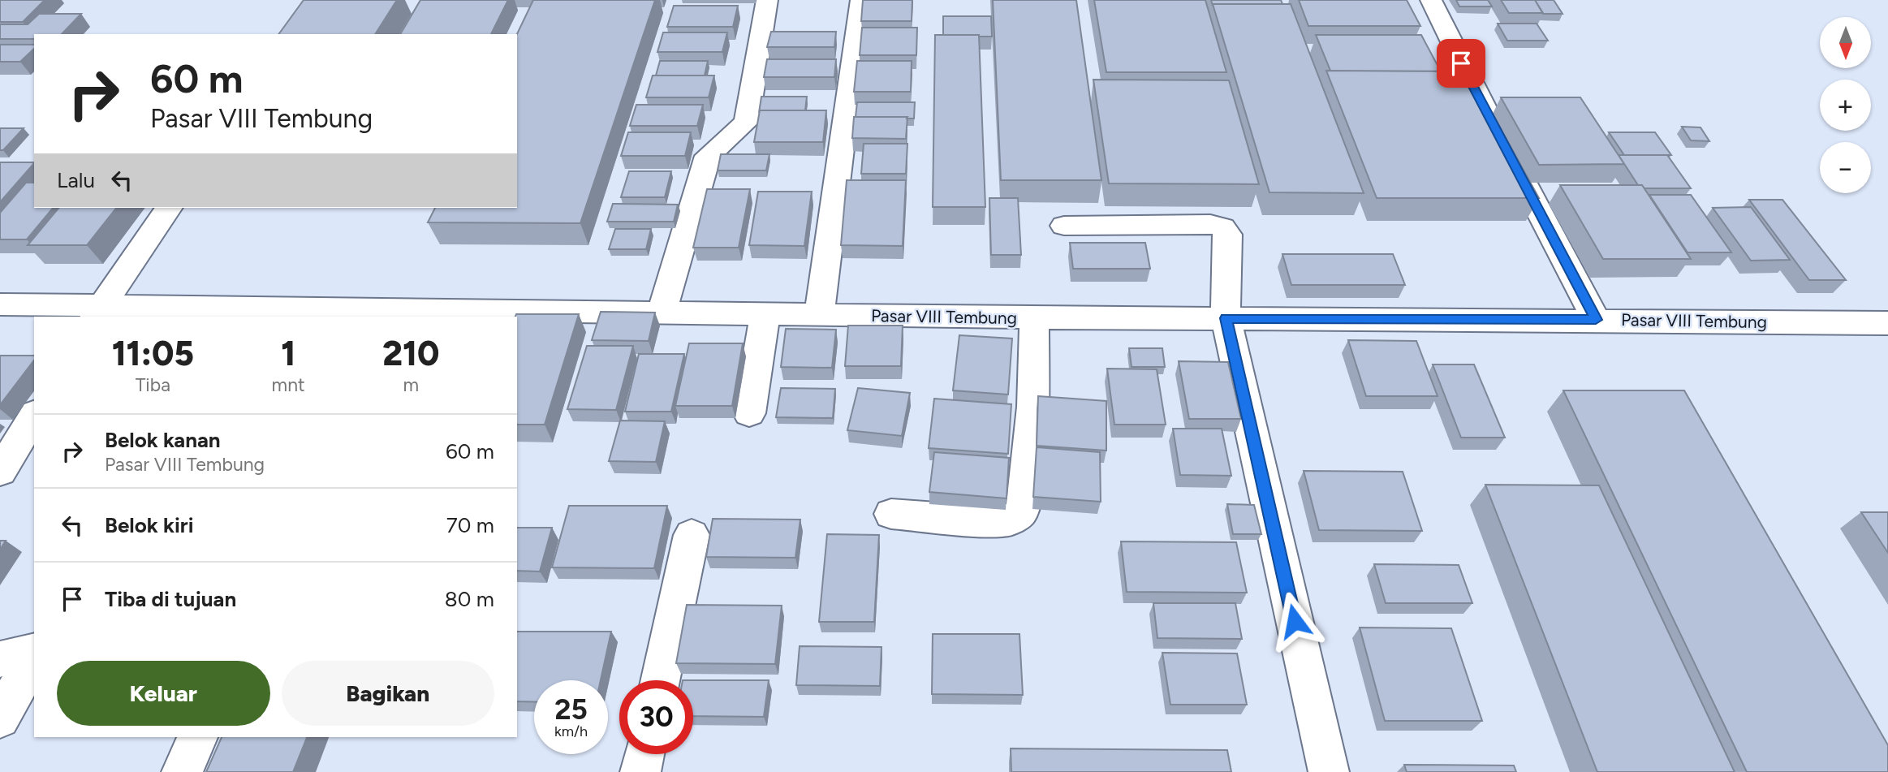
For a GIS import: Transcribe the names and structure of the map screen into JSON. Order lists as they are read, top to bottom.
{
  "streets": {
    "street": ["Pasar VIII Tembung"]
  },
  "north": "bottom",
  "page": {
    "map_buttons": ["+", "−"],
    "turn": ["60 m", "Pasar VIII Tembung"],
    "then": "Lalu",
    "eta": [
      "11:05",
      "Tiba",
      "1",
      "mnt",
      "210",
      "m"
    ],
    "list": [
      {
        "name": "Belok kanan",
        "note": "Pasar VIII Tembung",
        "value": "60 m"
      },
      {
        "name": "Belok kiri",
        "value": "70 m"
      },
      {
        "name": "Tiba di tujuan",
        "value": "80 m"
      }
    ],
    "buttons": ["Keluar", "Bagikan"],
    "speed": "25 km/h",
    "limit": "30"
  }
}
